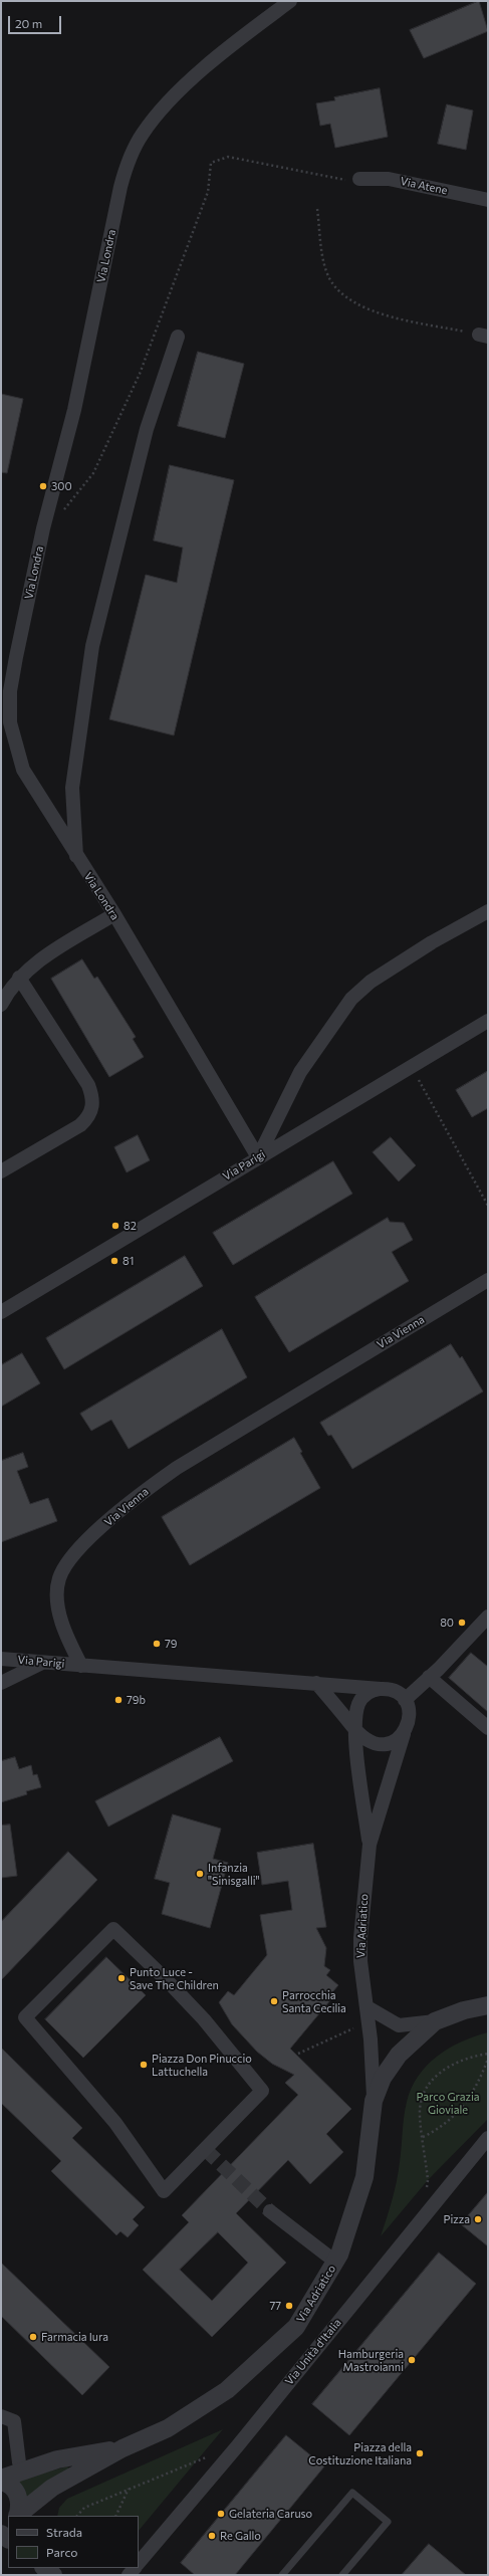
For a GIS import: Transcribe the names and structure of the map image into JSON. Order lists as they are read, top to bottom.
{
  "streets": {
    "street": [
      "Via Atene",
      "Via Londra",
      "Via Parigi",
      "Via Vienna",
      "Via Adriatico",
      "Via Unità d'Italia"
    ]
  },
  "crossings": [
    ["Via Londra", "Via Parigi"],
    ["Via Parigi", "Via Vienna"]
  ],
  "parks": ["Parco Grazia Gioviale"],
  "places": [
    "300",
    "82",
    "81",
    "80",
    "79",
    "79b",
    "Infanzia \"Sinisgalli\"",
    "Punto Luce - Save The Children",
    "Parrocchia Santa Cecilia",
    "Piazza Don Pinuccio Lattuchella",
    "Pizza",
    "77",
    "Farmacia Iura",
    "Hamburgeria Mastroianni",
    "Piazza della Costituzione Italiana",
    "Gelateria Caruso",
    "Re Gallo"
  ],
  "legend": ["Strada", "Parco"],
  "scale_bar": "20 m"
}
